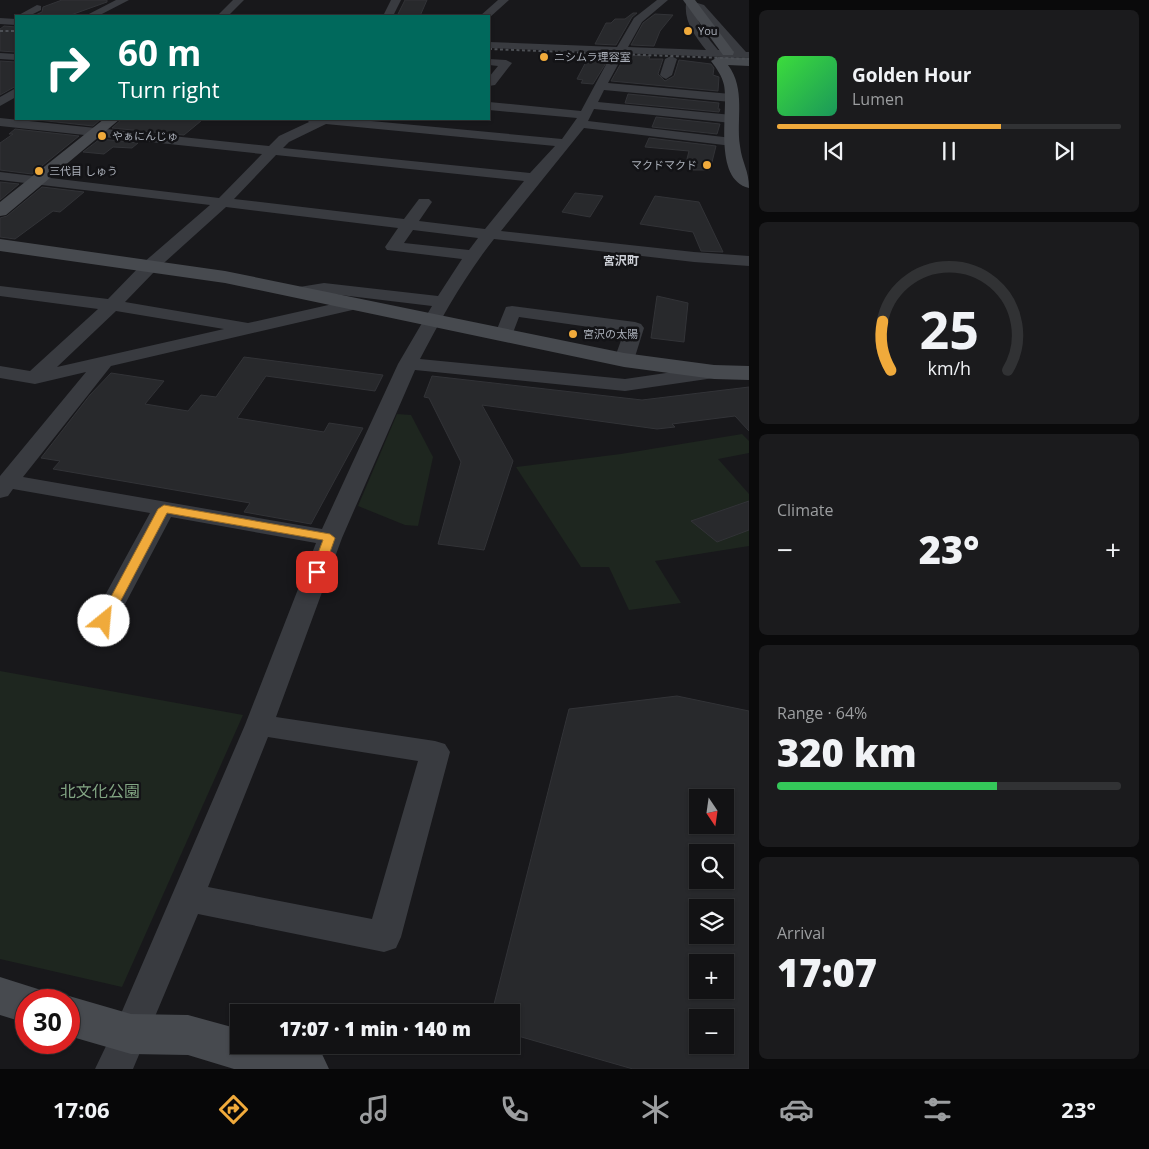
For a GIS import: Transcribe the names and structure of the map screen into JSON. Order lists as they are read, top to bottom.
{
  "districts": ["宮沢町"],
  "parks": ["北文化公園"],
  "places": [
    "You",
    "ニシムラ理容室",
    "やぁにんじゅ",
    "マクドマクド",
    "三代目 しゅう",
    "宮沢の太陽"
  ],
  "north": "bottom",
  "page": {
    "turn": ["60 m", "Turn right"],
    "song": ["Golden Hour", "Lumen"],
    "tile": [
      "Climate",
      ["Range · 64%", "320 km"],
      ["Arrival", "17:07"]
    ],
    "heat": ["−", "23°", "+"],
    "map_buttons": ["+", "−"],
    "limit": "30",
    "trip": "17:07 · 1 min · 140 m",
    "tabs": ["17:06", "23°"],
    "gauge": ["25", "km/h"]
  }
}
